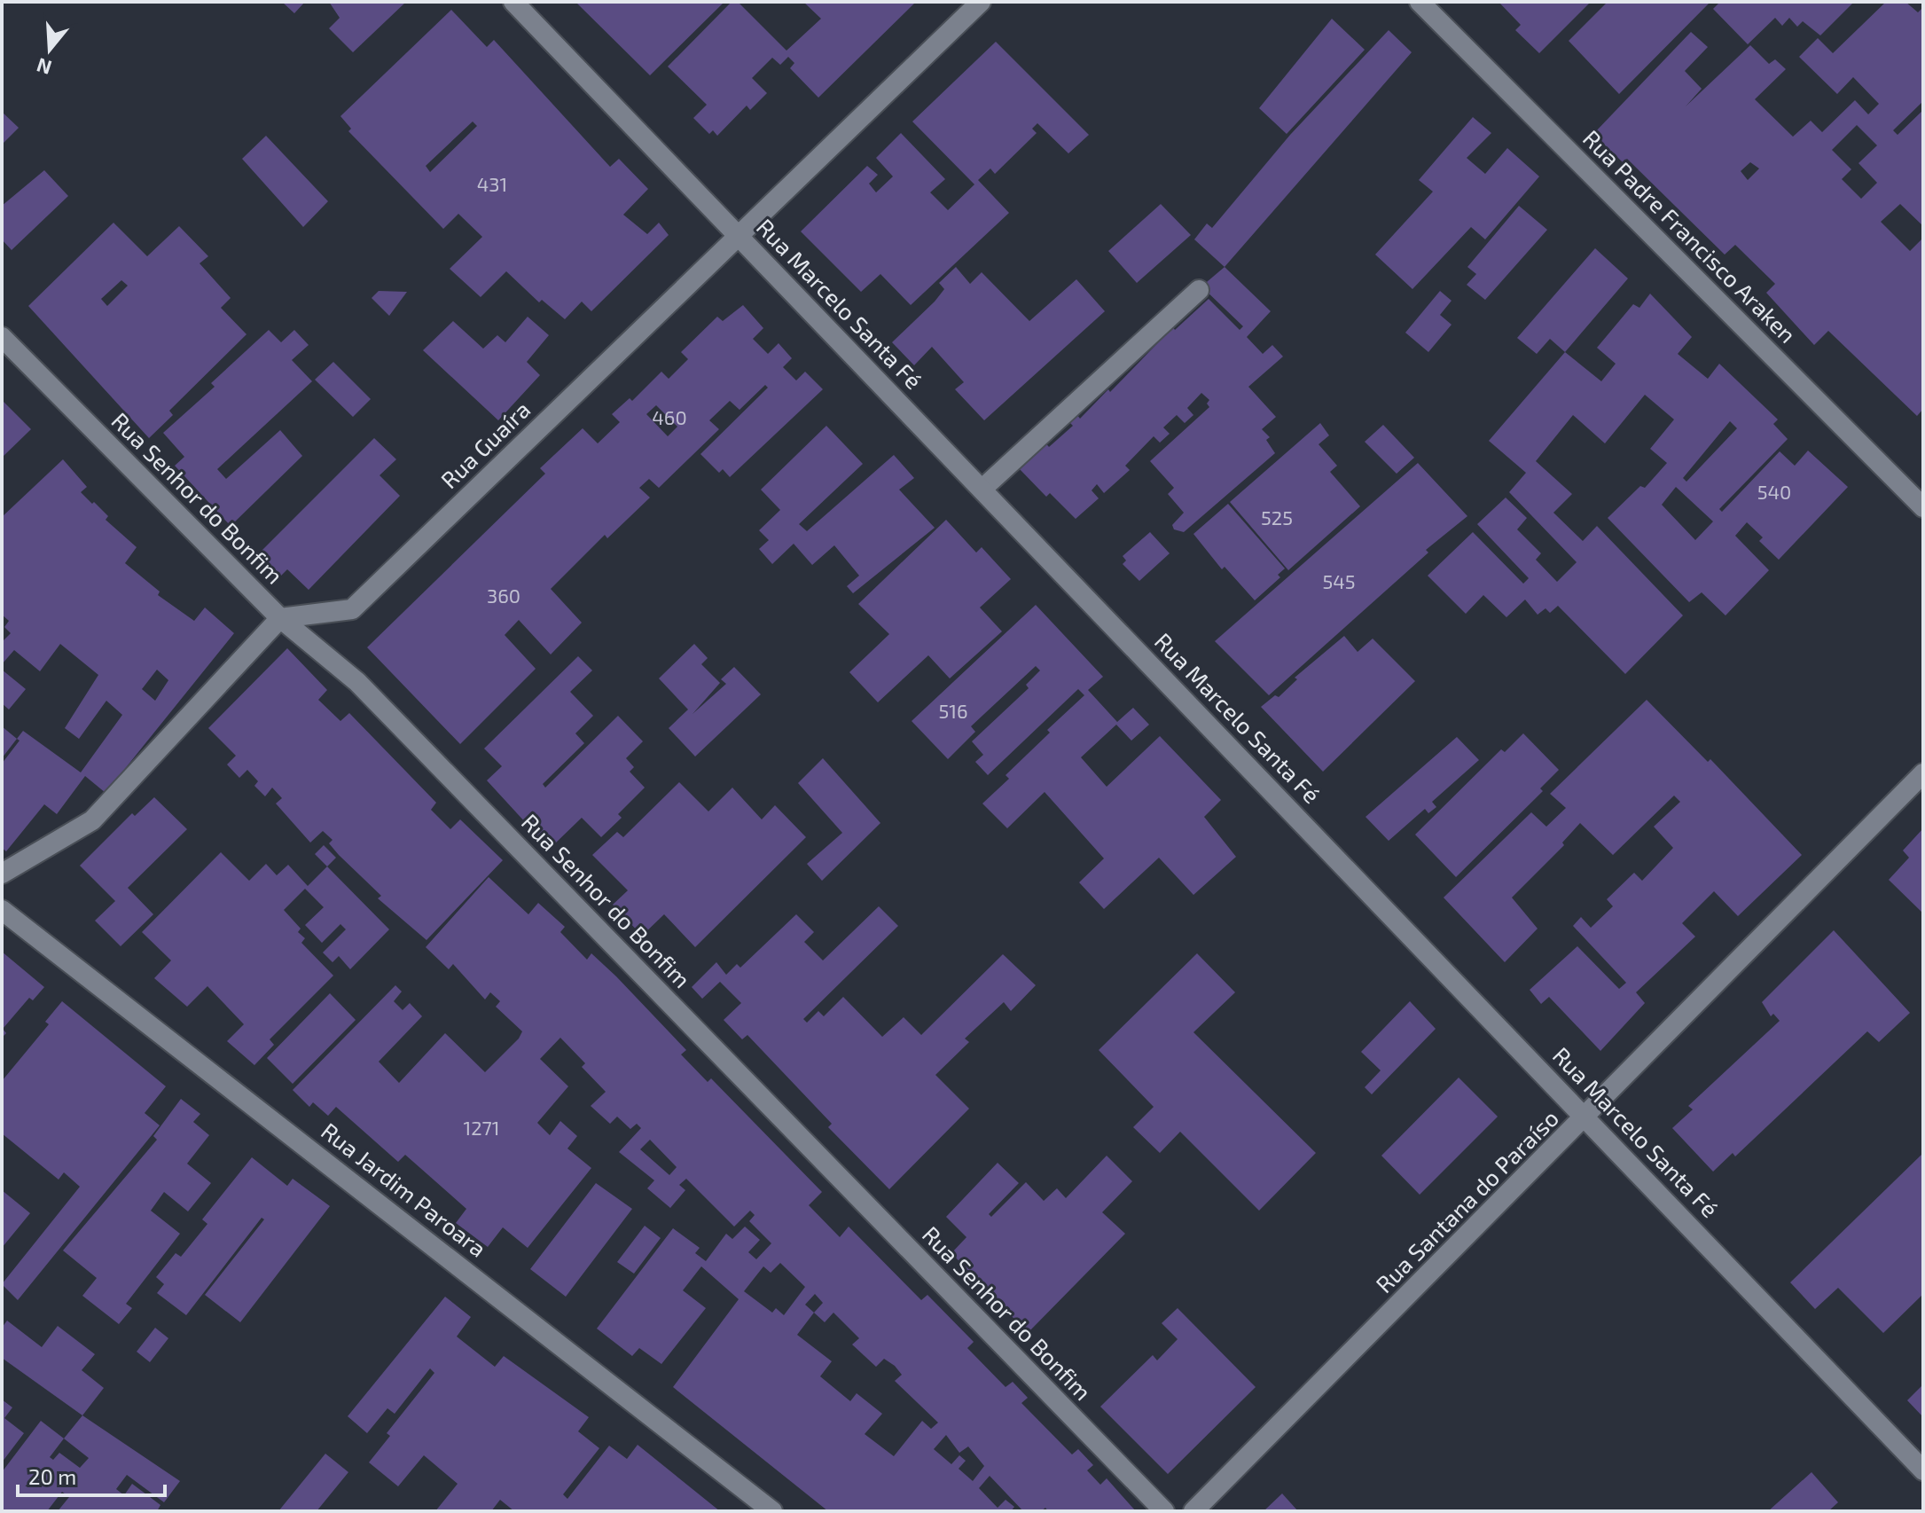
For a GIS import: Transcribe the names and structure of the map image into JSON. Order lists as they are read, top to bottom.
{
  "streets": {
    "street": [
      "Rua Padre Francisco Araken",
      "Rua Marcelo Santa Fé",
      "Rua Guaíra",
      "Rua Senhor do Bonfim",
      "Rua Jardim Paroara",
      "Rua Santana do Paraíso"
    ]
  },
  "crossings": [
    ["Rua Marcelo Santa Fé", "Rua Guaíra"],
    ["Rua Marcelo Santa Fé", "Rua Santana do Paraíso"],
    ["Rua Guaíra", "Rua Senhor do Bonfim"]
  ],
  "house_numbers": [
    "431",
    "460",
    "540",
    "525",
    "545",
    "360",
    "516",
    "1271"
  ],
  "scale_bar": "20 m",
  "north": "bottom"
}
